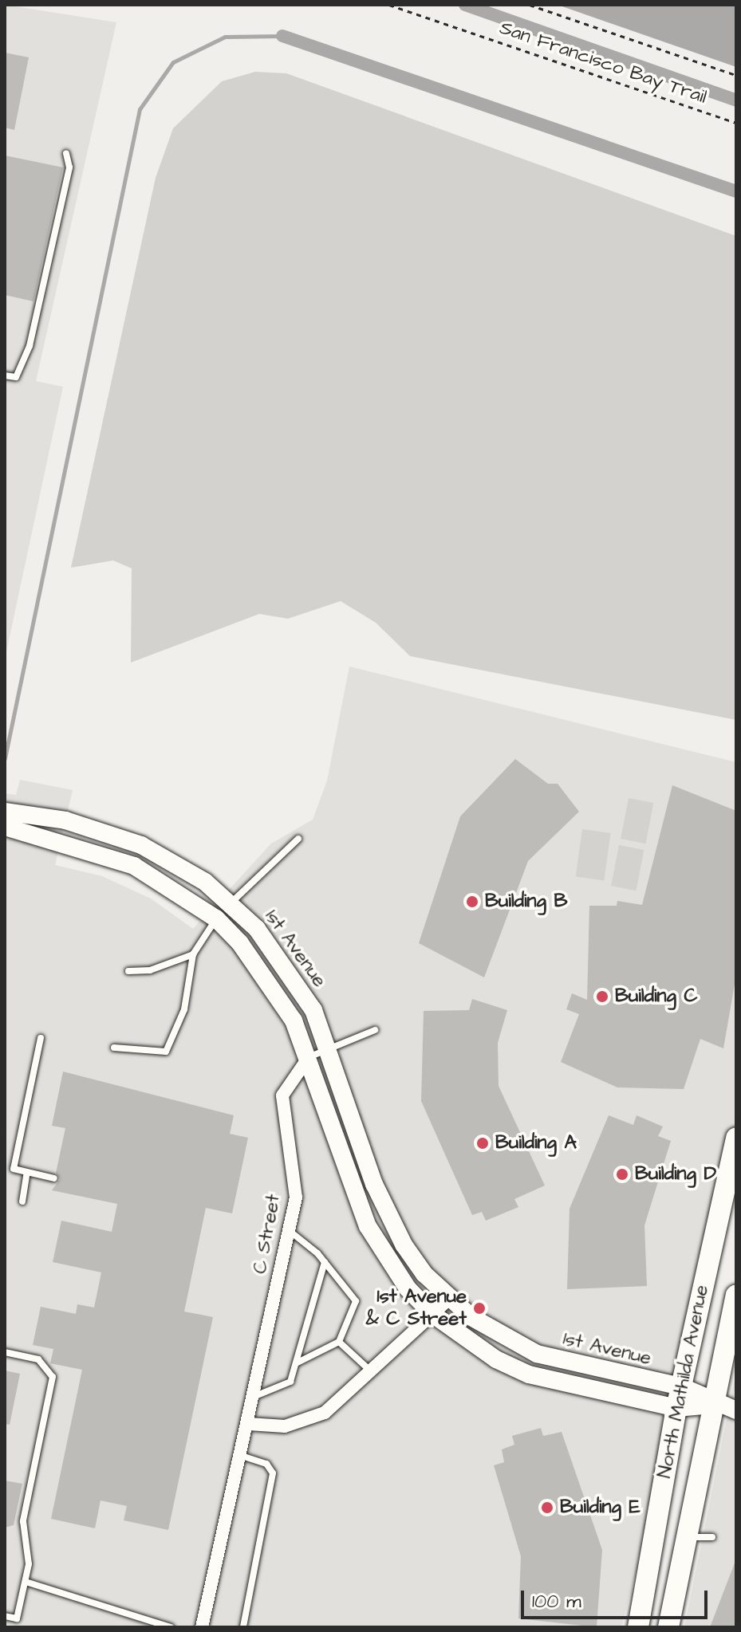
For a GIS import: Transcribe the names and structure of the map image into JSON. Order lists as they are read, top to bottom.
{
  "streets": {
    "main road": ["North Mathilda Avenue"],
    "street": ["1st Avenue", "C Street"],
    "path": ["San Francisco Bay Trail"]
  },
  "crossings": [
    ["1st Avenue", "C Street"],
    ["1st Avenue", "North Mathilda Avenue"]
  ],
  "places": [
    "Building B",
    "Building C",
    "Building A",
    "Building D",
    "1st Avenue & C Street",
    "Building E"
  ],
  "scale_bar": "100 m"
}
